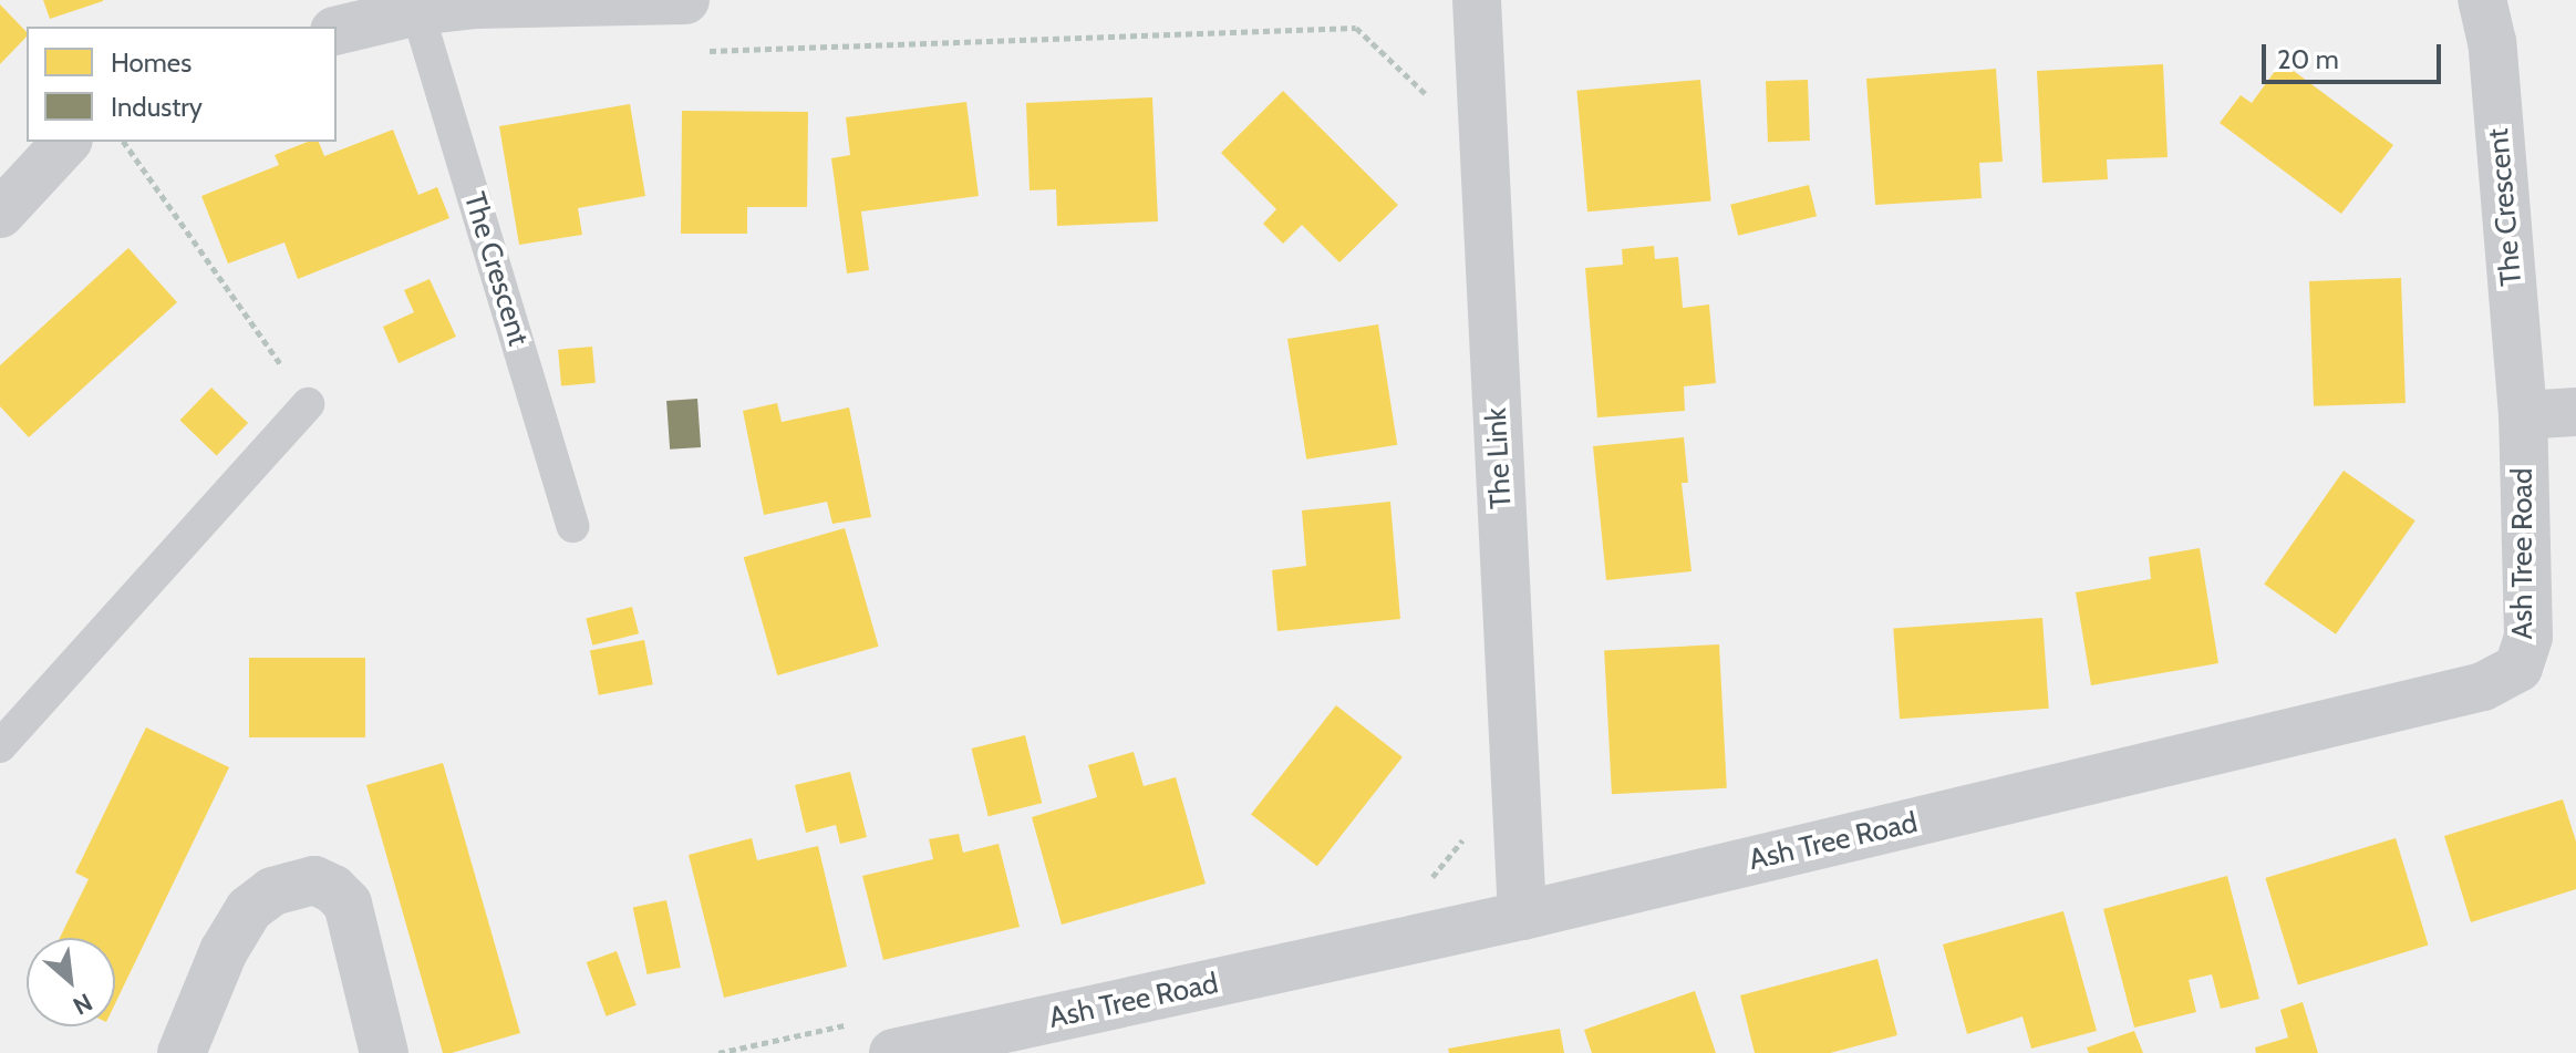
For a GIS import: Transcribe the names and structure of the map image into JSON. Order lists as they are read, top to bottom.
{
  "streets": {
    "street": ["The Crescent", "The Link", "Ash Tree Road"]
  },
  "crossings": [
    ["The Crescent", "Ash Tree Road"],
    ["The Link", "Ash Tree Road"]
  ],
  "legend": ["Homes", "Industry"],
  "scale_bar": "20 m",
  "north": "bottom right"
}
